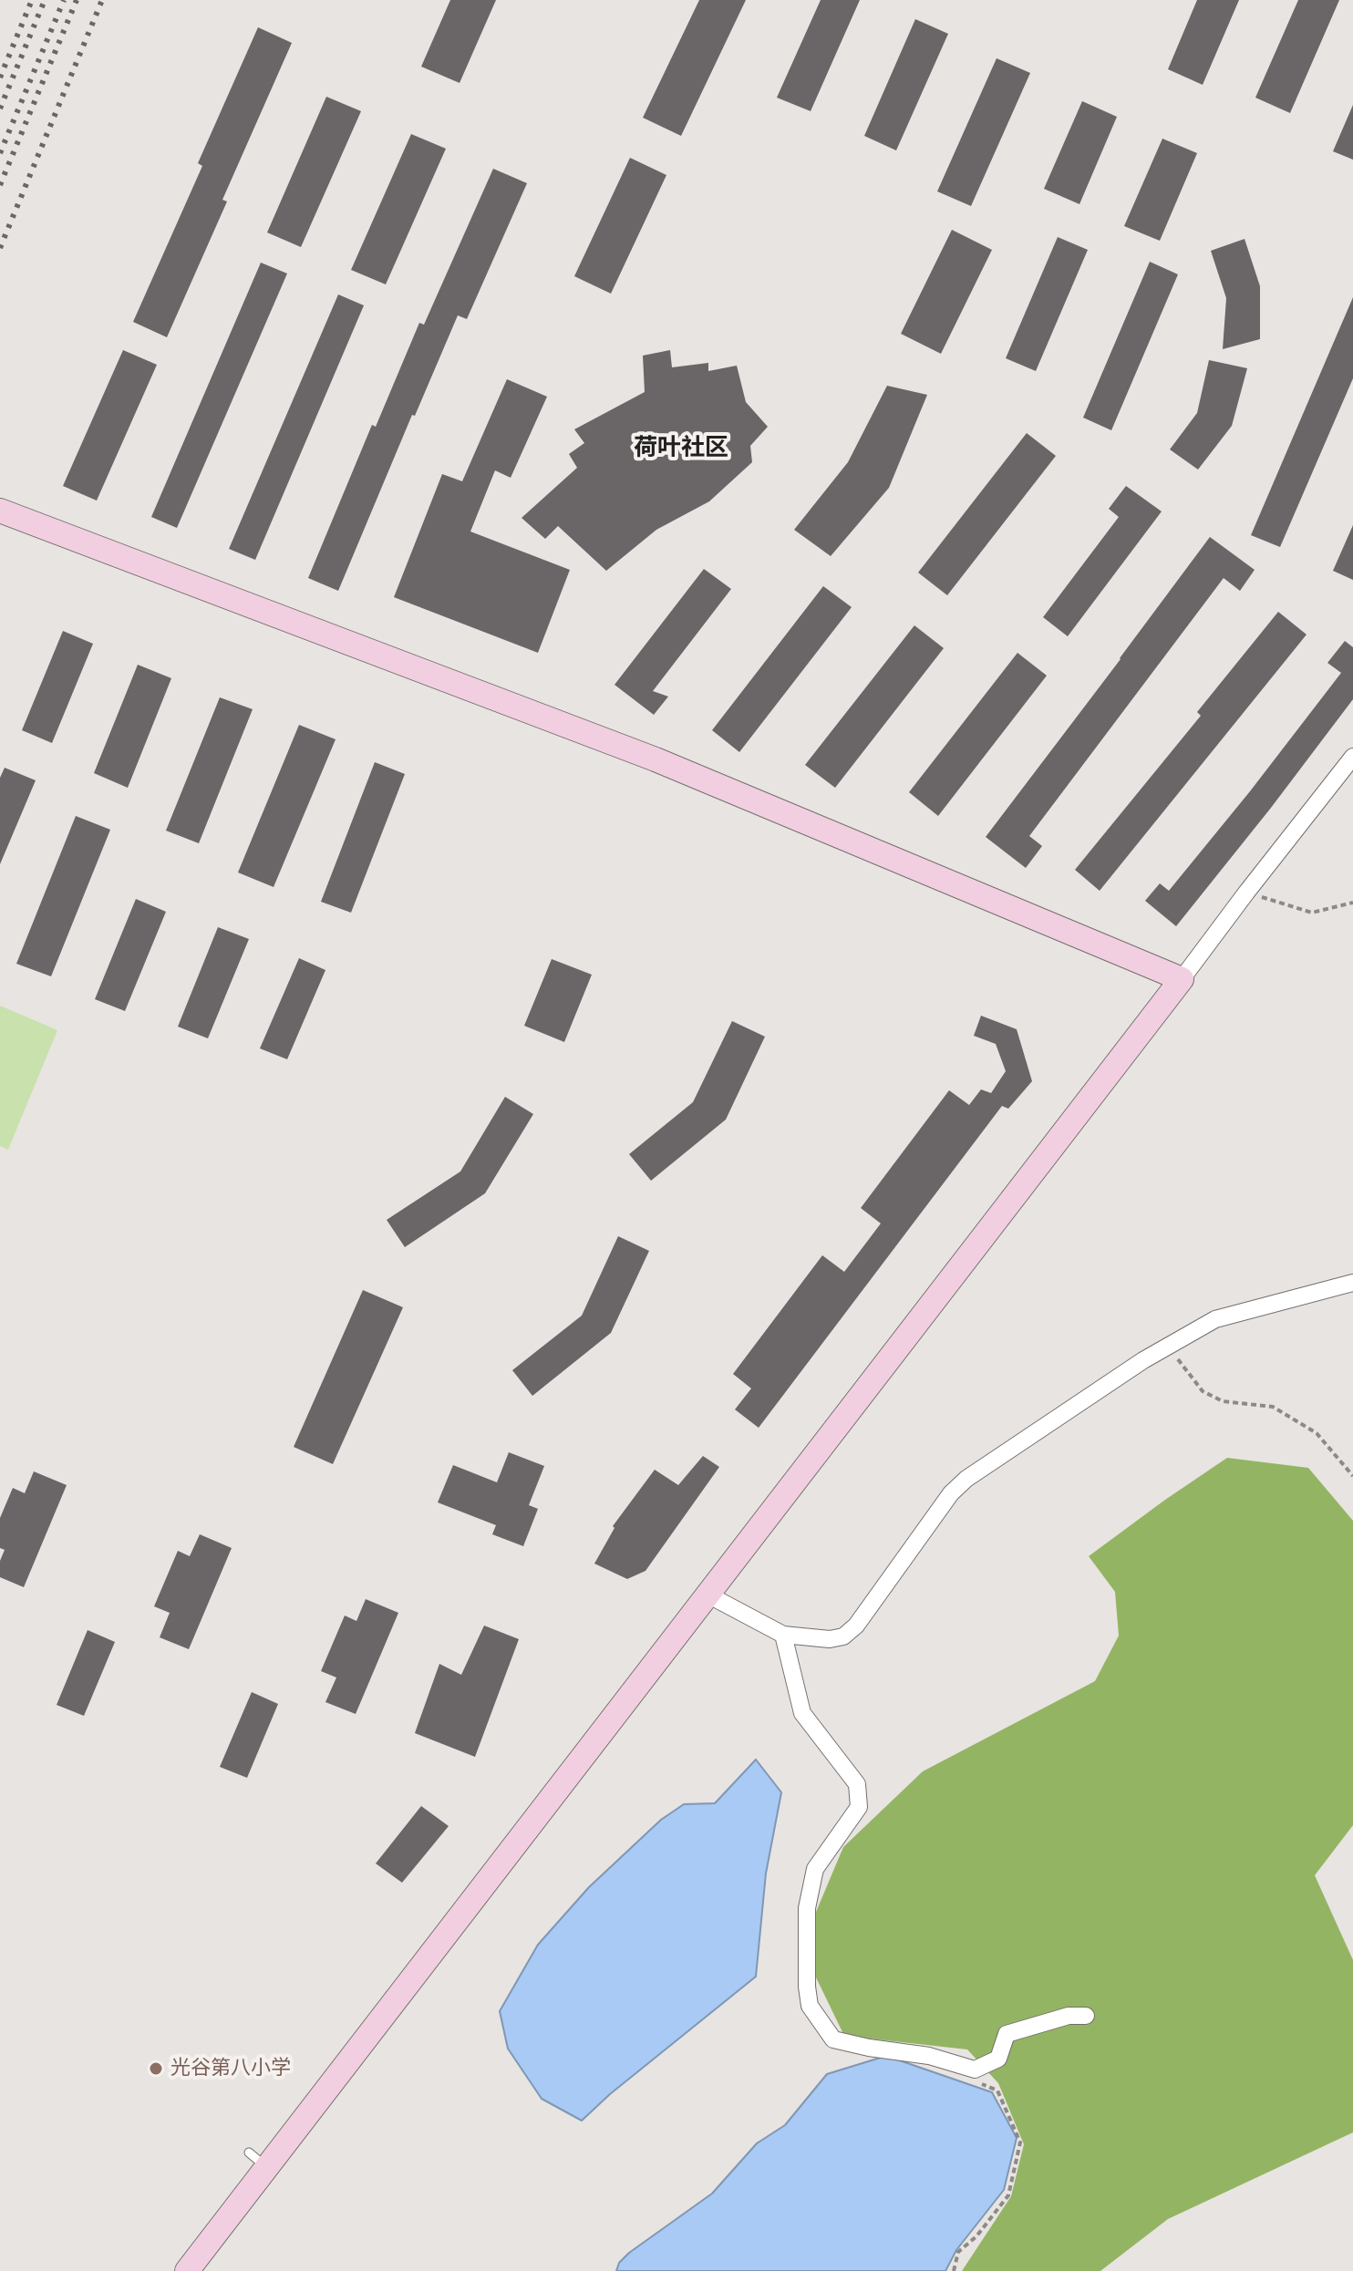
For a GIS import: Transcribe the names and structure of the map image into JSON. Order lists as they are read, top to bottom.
{
  "districts": ["荷叶社区"],
  "places": ["光谷第八小学"]
}
